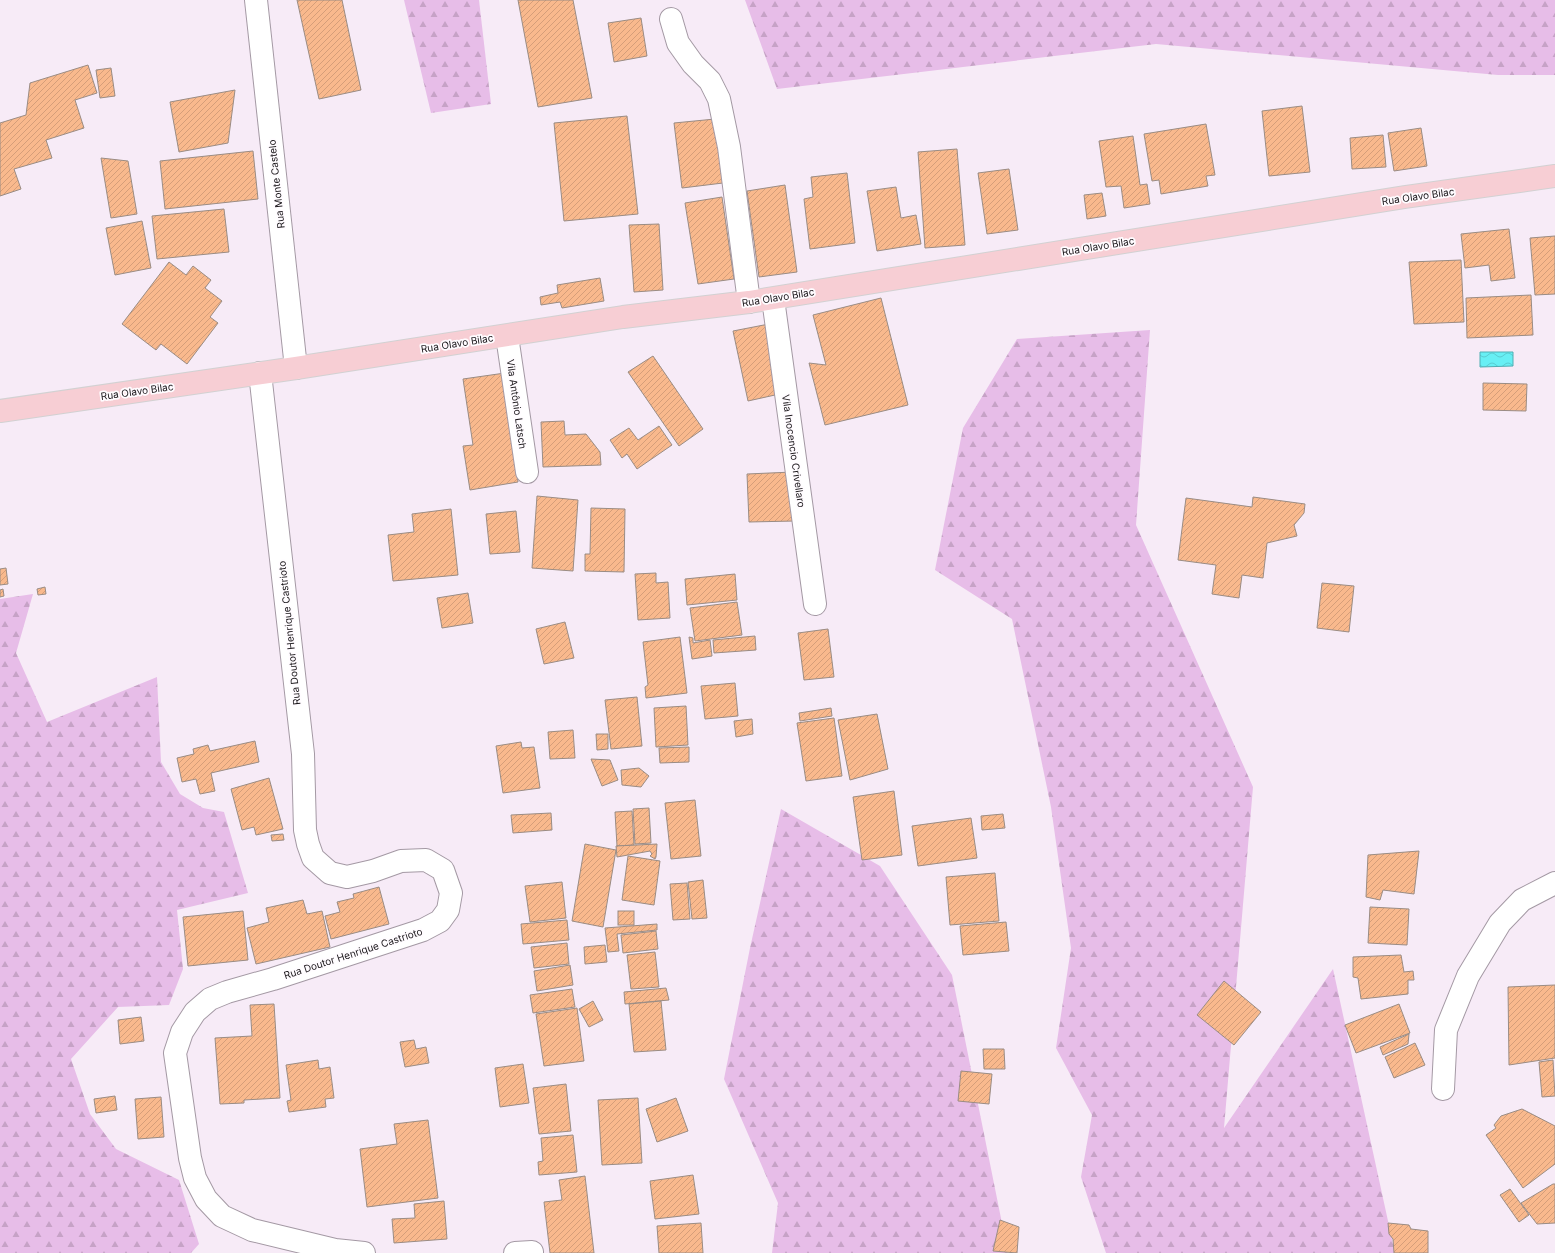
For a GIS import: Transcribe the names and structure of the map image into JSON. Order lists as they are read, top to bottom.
{
  "streets": {
    "main road": ["Rua Olavo Bilac"],
    "street": [
      "Rua Monte Castelo",
      "Vila Antônio Latsch",
      "Vila Inocencio Crivellaro",
      "Rua Doutor Henrique Castrioto"
    ]
  },
  "crossings": [
    ["Rua Monte Castelo", "Rua Olavo Bilac"],
    ["Rua Olavo Bilac", "Vila Antônio Latsch"],
    ["Rua Olavo Bilac", "Vila Inocencio Crivellaro"],
    ["Rua Olavo Bilac", "Rua Doutor Henrique Castrioto"]
  ]
}
